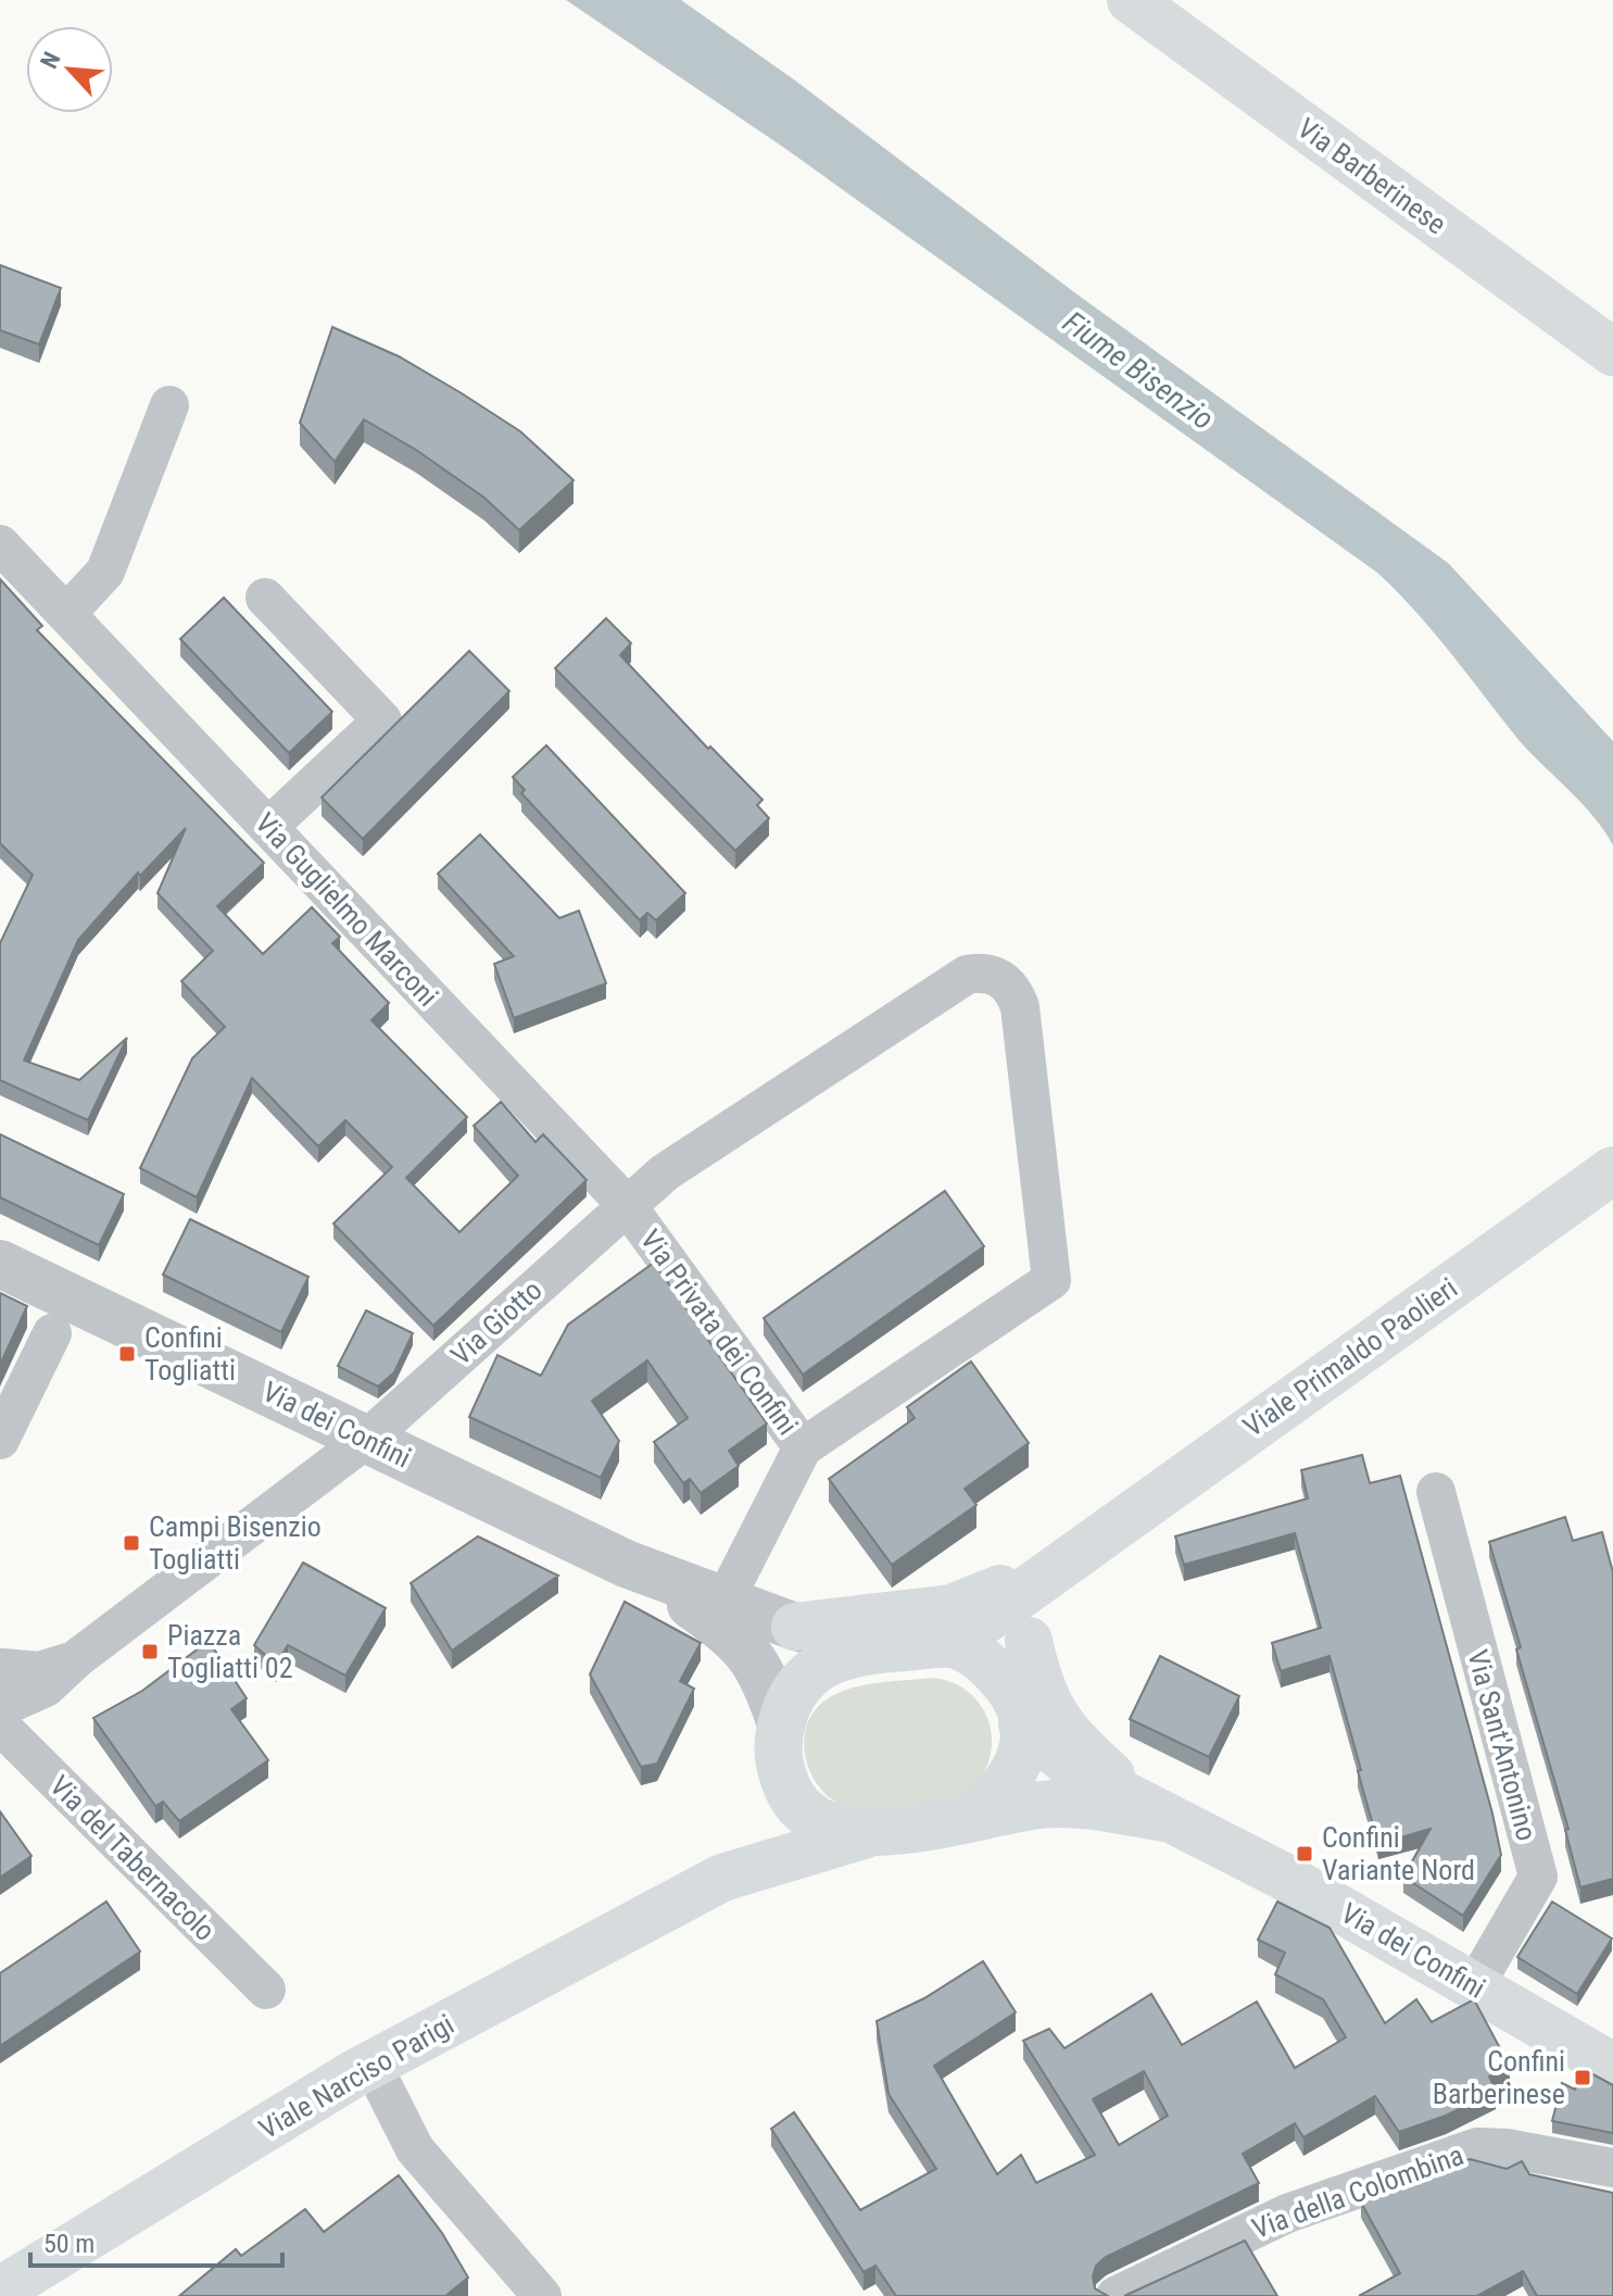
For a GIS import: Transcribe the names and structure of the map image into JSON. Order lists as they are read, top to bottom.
{
  "streets": {
    "main road": [
      "Via Barberinese",
      "Viale Primaldo Paolieri",
      "Via dei Confini",
      "Viale Narciso Parigi"
    ],
    "street": [
      "Via Guglielmo Marconi",
      "Via Giotto",
      "Via Privata dei Confini",
      "Via Sant'Antonino",
      "Via del Tabernacolo",
      "Via della Colombina"
    ]
  },
  "crossings": [
    ["Via Guglielmo Marconi", "Via Giotto"],
    ["Via Guglielmo Marconi", "Via Privata dei Confini"],
    ["Via Giotto", "Via Privata dei Confini"],
    ["Via Giotto", "Via dei Confini"],
    ["Via Giotto", "Via del Tabernacolo"],
    ["Via Privata dei Confini", "Via dei Confini"],
    ["Viale Primaldo Paolieri", "Via dei Confini"],
    ["Viale Primaldo Paolieri", "Viale Narciso Parigi"],
    ["Via dei Confini", "Via Sant'Antonino"],
    ["Via dei Confini", "Viale Narciso Parigi"]
  ],
  "water": ["Fiume Bisenzio"],
  "places": {
    "transit": [
      "Confini Togliatti",
      "Campi Bisenzio Togliatti",
      "Piazza Togliatti 02",
      "Confini Variante Nord",
      "Confini Barberinese"
    ]
  },
  "scale_bar": "50 m",
  "north": "top left"
}
